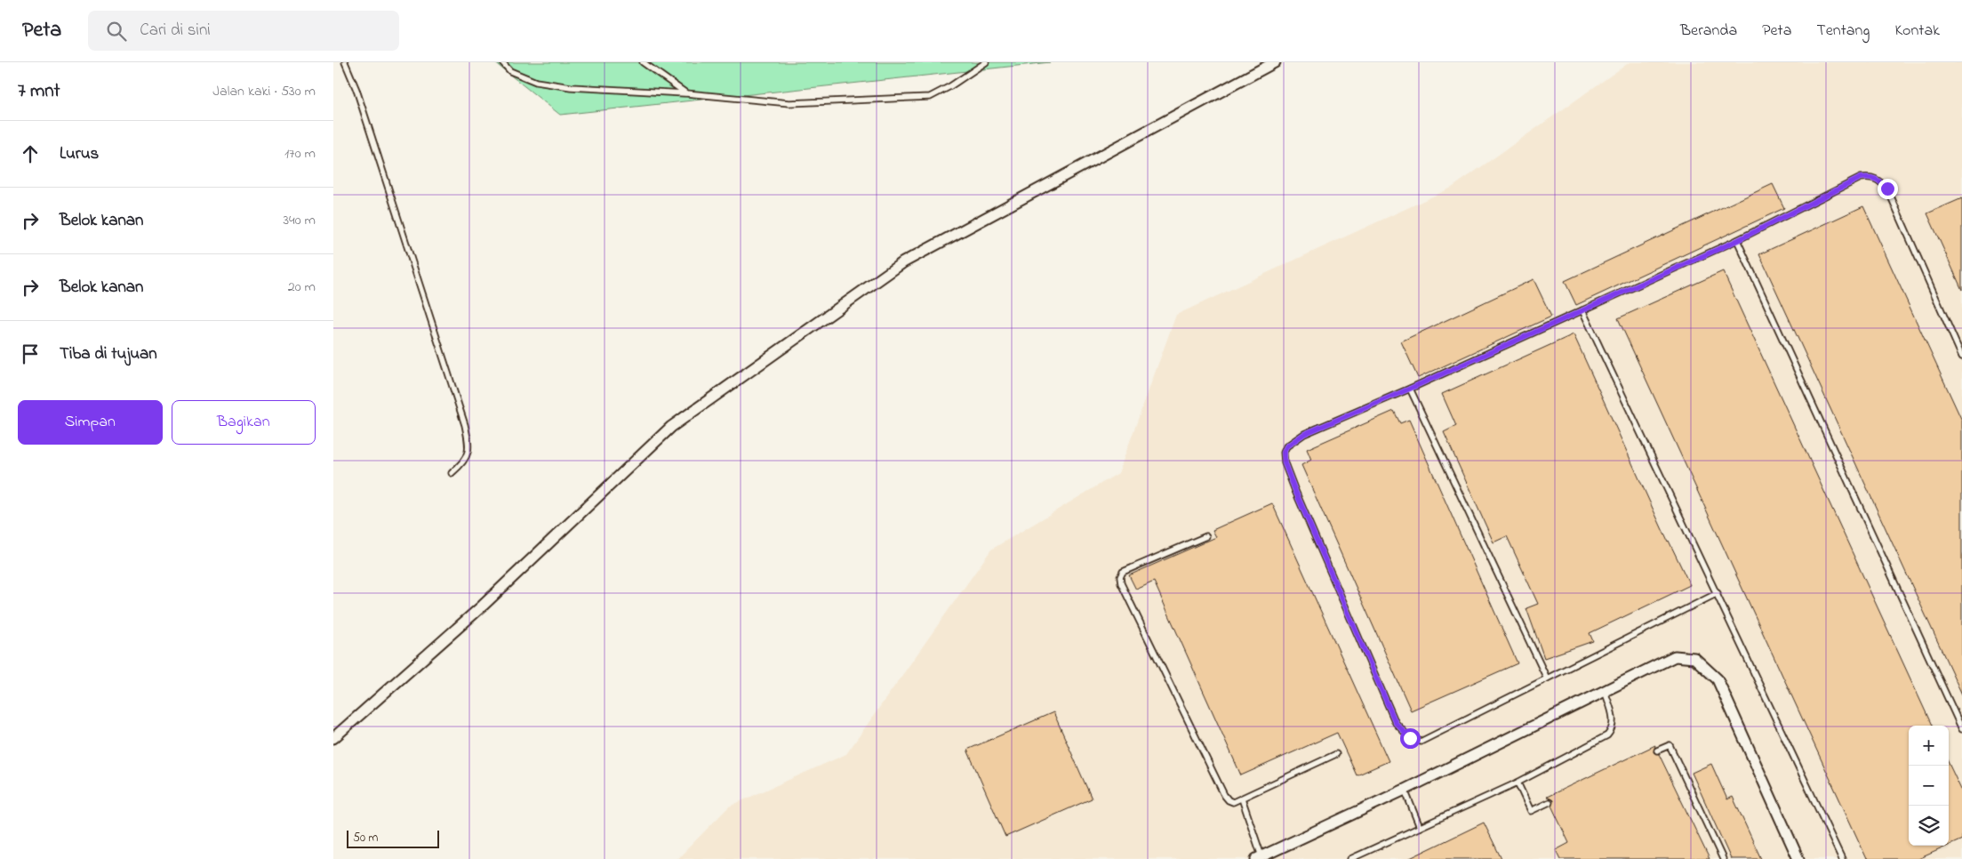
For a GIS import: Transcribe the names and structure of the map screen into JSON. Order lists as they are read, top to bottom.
{
  "scale_bar": "50 m",
  "page": {
    "header": "Peta",
    "search": "Cari di sini",
    "nav": [
      "Beranda",
      "Peta",
      "Tentang",
      "Kontak"
    ],
    "heading": ["7 mnt", "Jalan kaki · 530 m"],
    "list": [
      ["Lurus", "170 m"],
      ["Belok kanan", "340 m"],
      ["Belok kanan", "20 m"],
      "Tiba di tujuan"
    ],
    "buttons": ["Simpan", "Bagikan"],
    "map_buttons": ["+", "−"],
    "scale": "50 m"
  }
}
